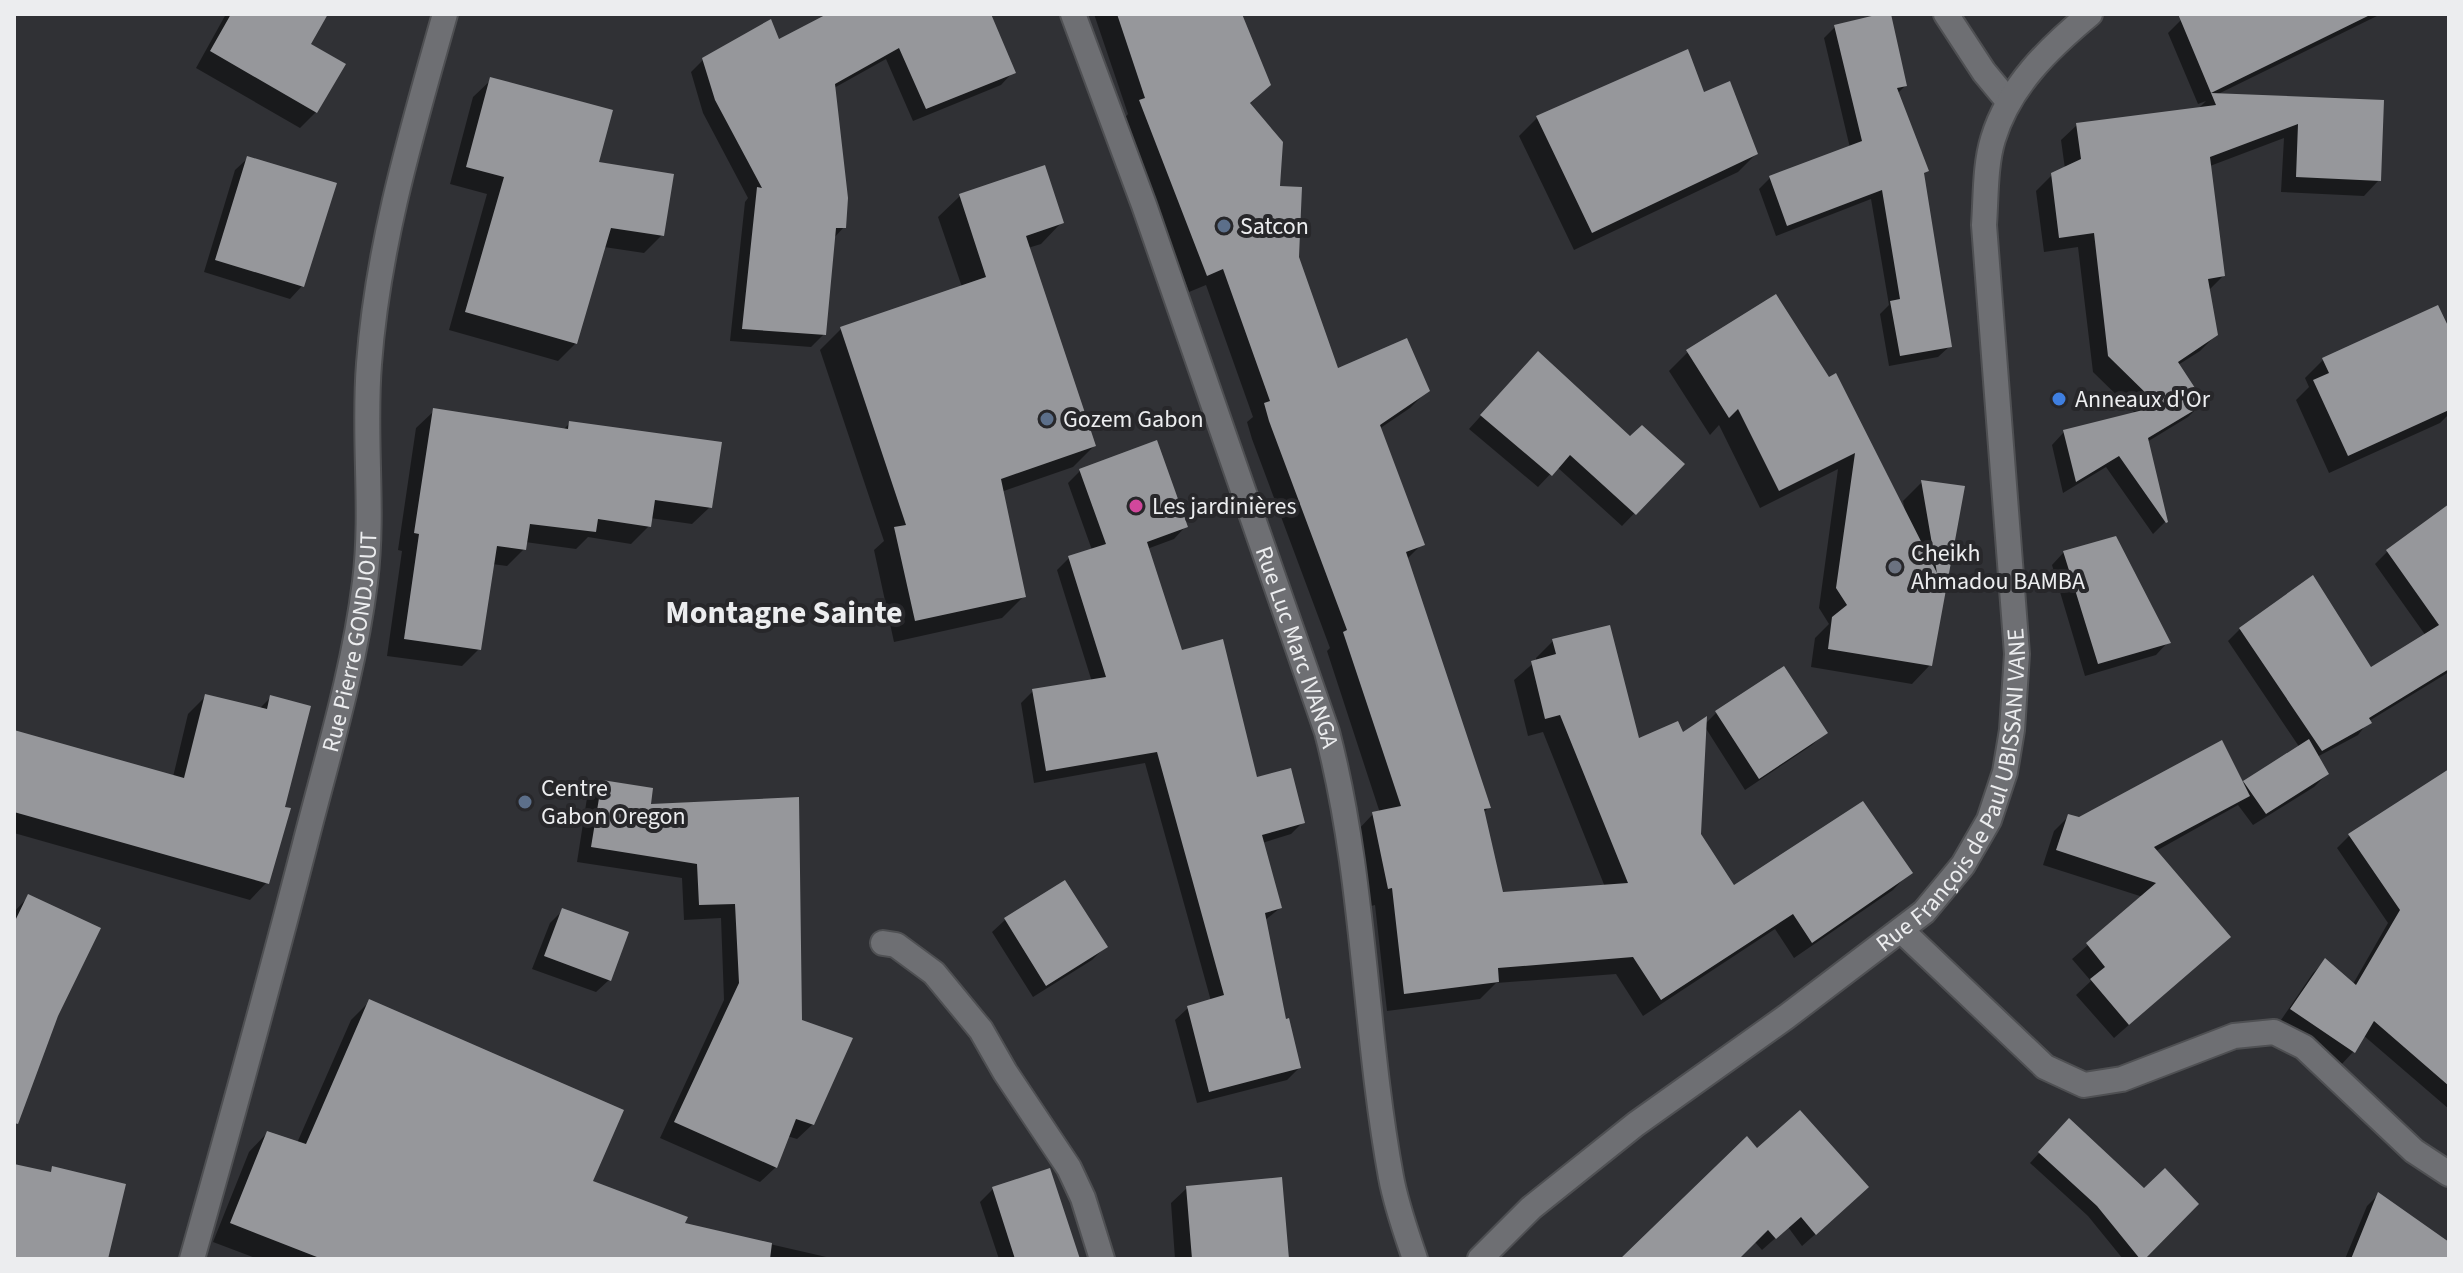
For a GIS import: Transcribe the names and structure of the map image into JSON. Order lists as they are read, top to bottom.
{
  "streets": {
    "street": ["Rue Pierre GONDJOUT", "Rue Luc Marc IVANGA", "Rue François de Paul UBISSANI VANE"]
  },
  "districts": ["Montagne Sainte"],
  "places": [
    "Satcon",
    "Anneaux d'Or",
    "Gozem Gabon",
    "Les jardinières",
    "Cheikh Ahmadou BAMBA",
    "Centre Gabon Oregon"
  ]
}
